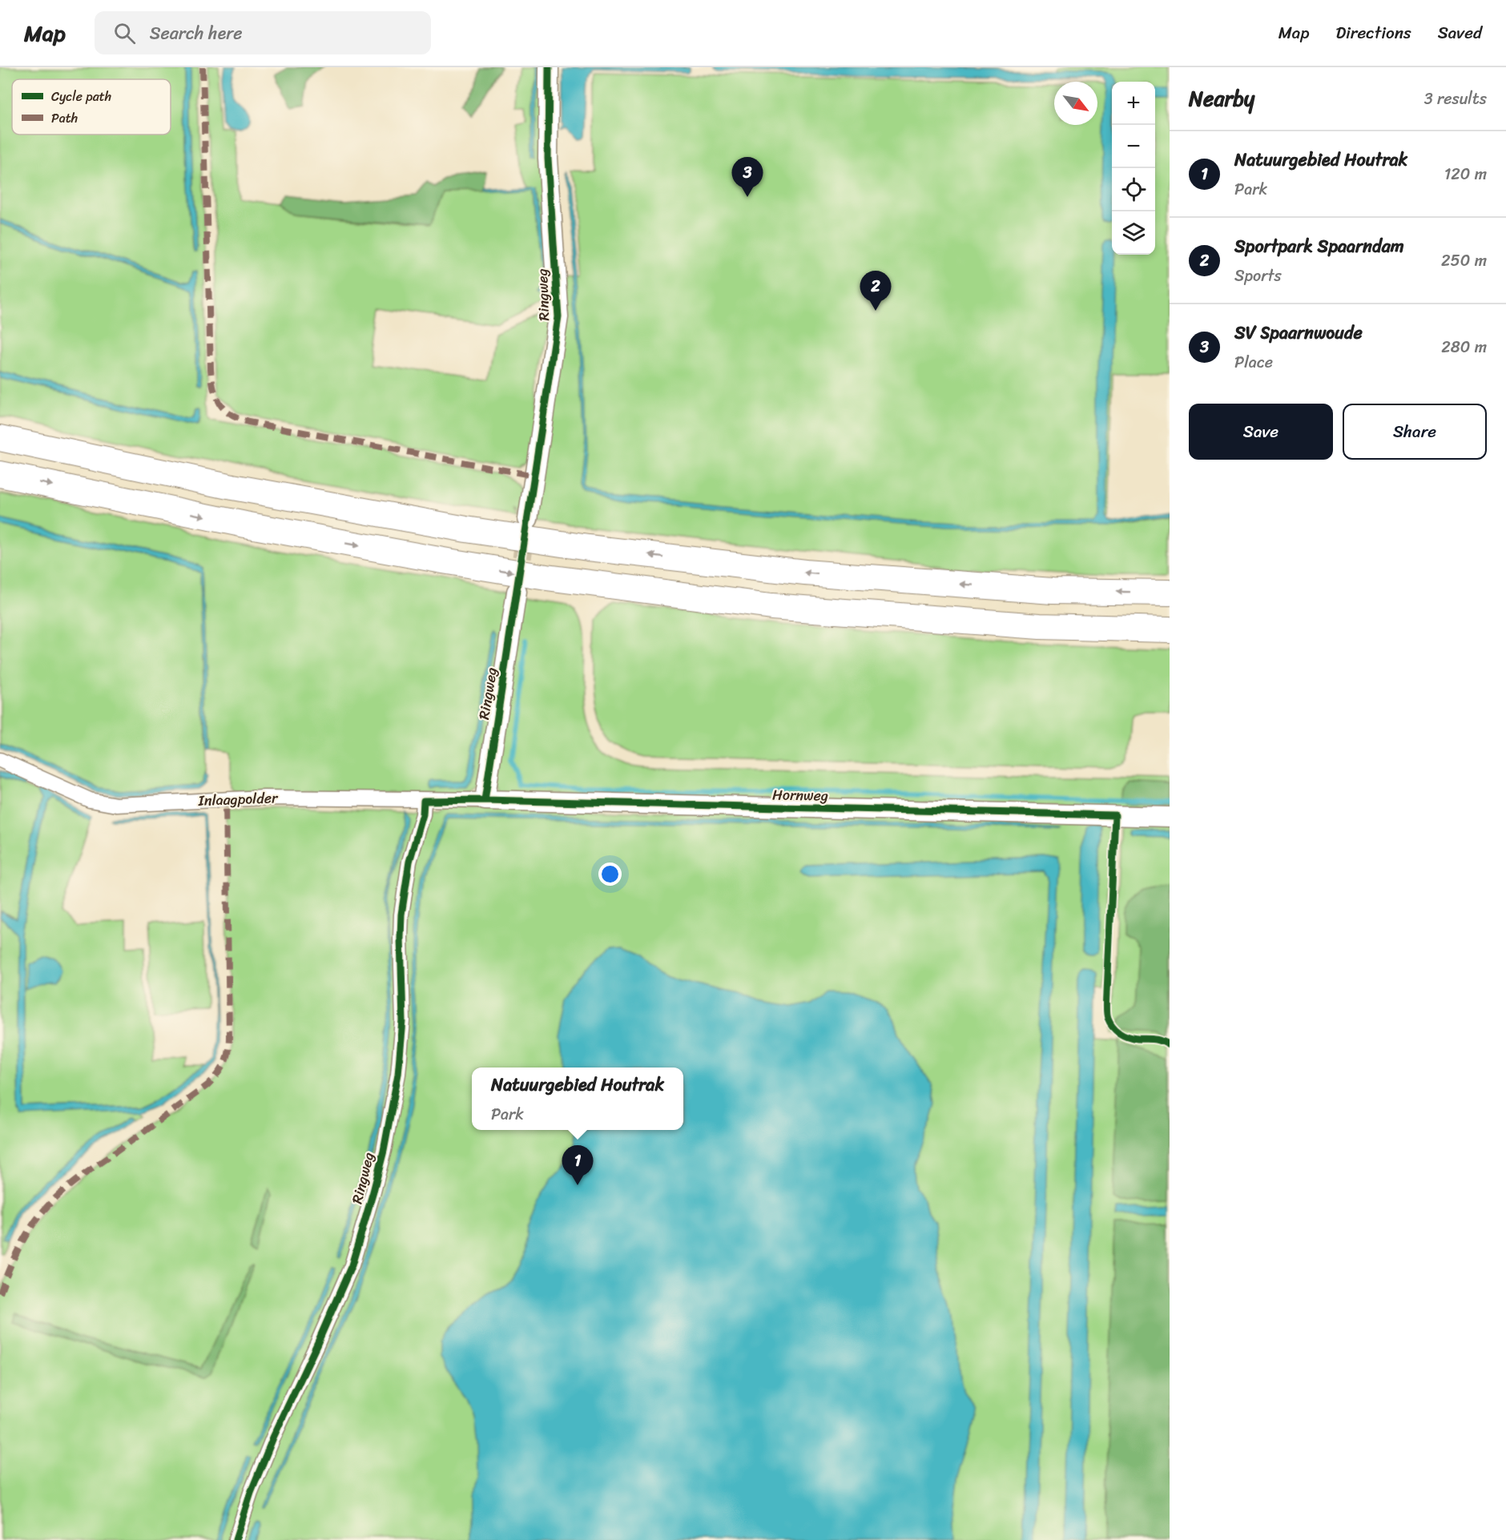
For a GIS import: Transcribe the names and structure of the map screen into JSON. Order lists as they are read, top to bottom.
{
  "streets": {
    "street": ["Ringweg", "Hornweg", "Inlaagpolder"]
  },
  "crossings": [
    ["Ringweg", "Hornweg"],
    ["Ringweg", "Inlaagpolder"],
    ["Hornweg", "Inlaagpolder"]
  ],
  "legend": ["Cycle path", "Path"],
  "north": "bottom right",
  "page": {
    "header": "Map",
    "search": "Search here",
    "nav": ["Map", "Directions", "Saved"],
    "heading": ["Nearby", "3 results"],
    "map_buttons": ["+", "−"],
    "list": [
      {
        "mark": "1",
        "name": "Natuurgebied Houtrak",
        "note": "Park",
        "value": "120 m"
      },
      {
        "mark": "2",
        "name": "Sportpark Spaarndam",
        "note": "Sports",
        "value": "250 m"
      },
      {
        "mark": "3",
        "name": "SV Spaarnwoude",
        "note": "Place",
        "value": "280 m"
      }
    ],
    "pins": ["3", "2", "1"],
    "buttons": ["Save", "Share"],
    "popup": ["Natuurgebied Houtrak", "Park"]
  }
}
